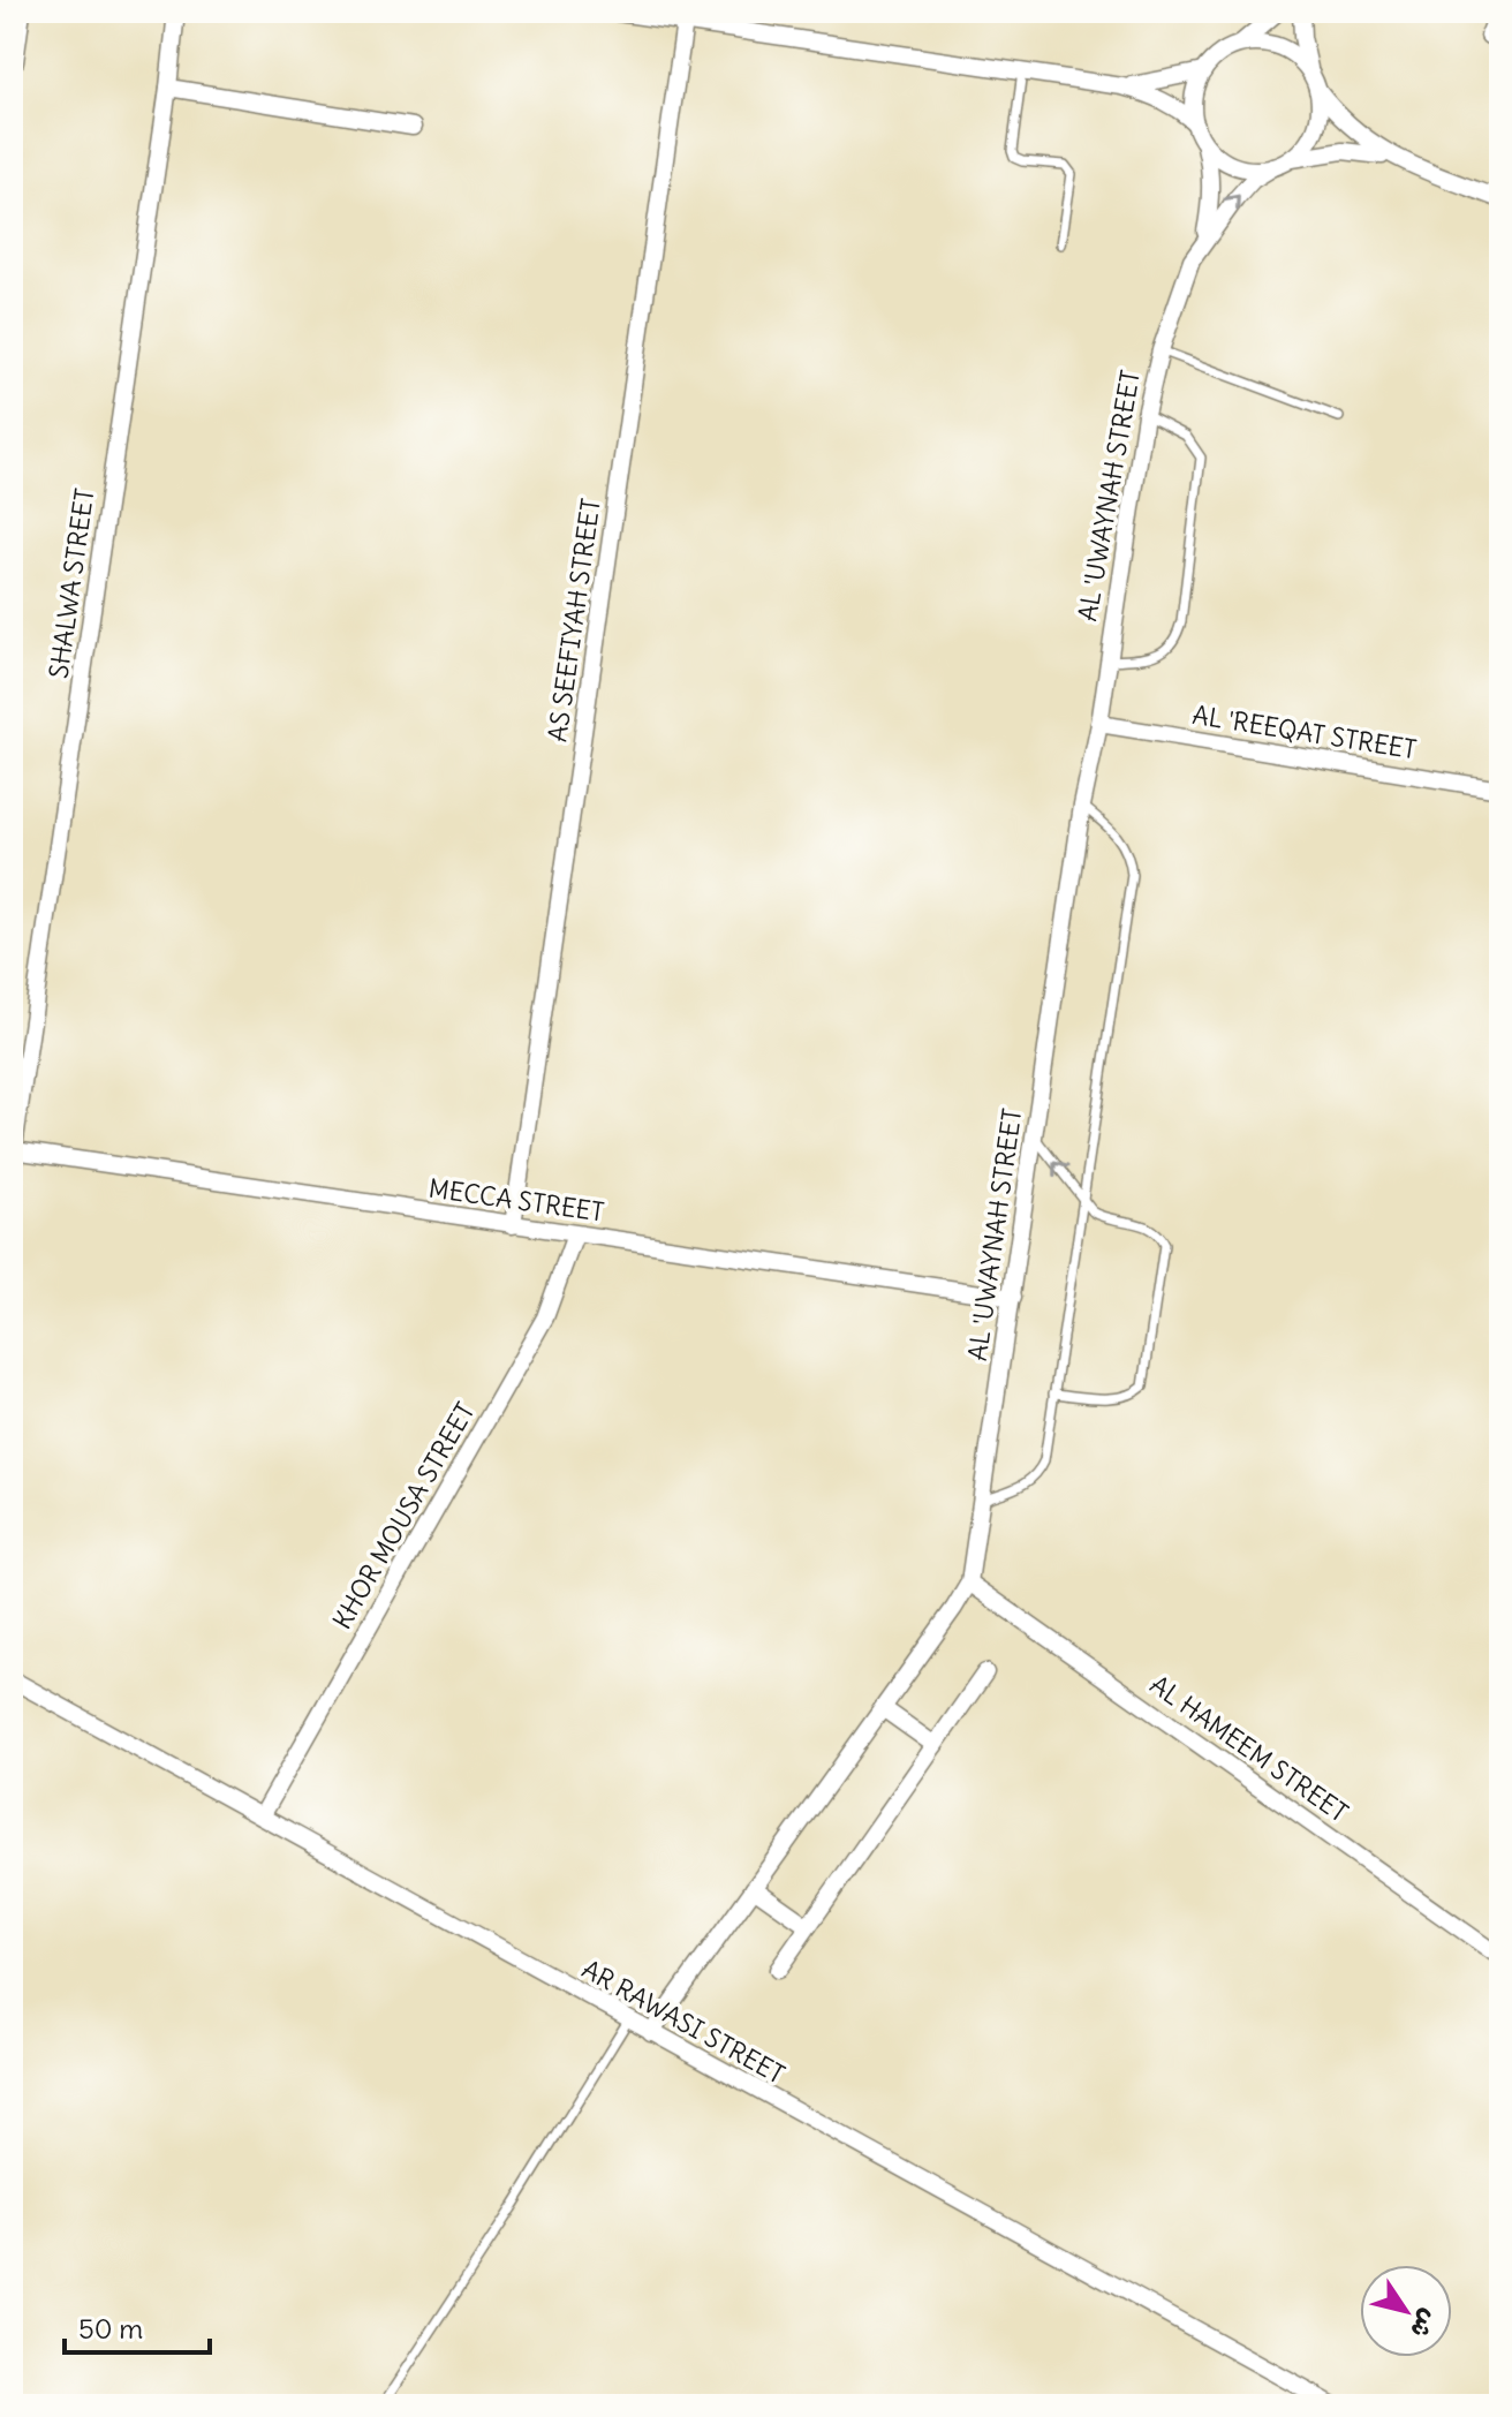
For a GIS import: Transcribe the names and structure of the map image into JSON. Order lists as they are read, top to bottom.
{
  "streets": {
    "street": [
      "AL 'UWAYNAH STREET",
      "SHALWA STREET",
      "AS SEEFIYAH STREET",
      "AL 'REEQAT STREET",
      "MECCA STREET",
      "KHOR MOUSA STREET",
      "AL HAMEEM STREET",
      "AR RAWASI STREET"
    ]
  },
  "crossings": [
    ["AL 'UWAYNAH STREET", "AL 'REEQAT STREET"],
    ["AL 'UWAYNAH STREET", "MECCA STREET"],
    ["AL 'UWAYNAH STREET", "AL HAMEEM STREET"],
    ["AL 'UWAYNAH STREET", "AR RAWASI STREET"],
    ["SHALWA STREET", "MECCA STREET"],
    ["AS SEEFIYAH STREET", "MECCA STREET"],
    ["MECCA STREET", "KHOR MOUSA STREET"],
    ["KHOR MOUSA STREET", "AR RAWASI STREET"]
  ],
  "scale_bar": "50 m",
  "north": "bottom right"
}
